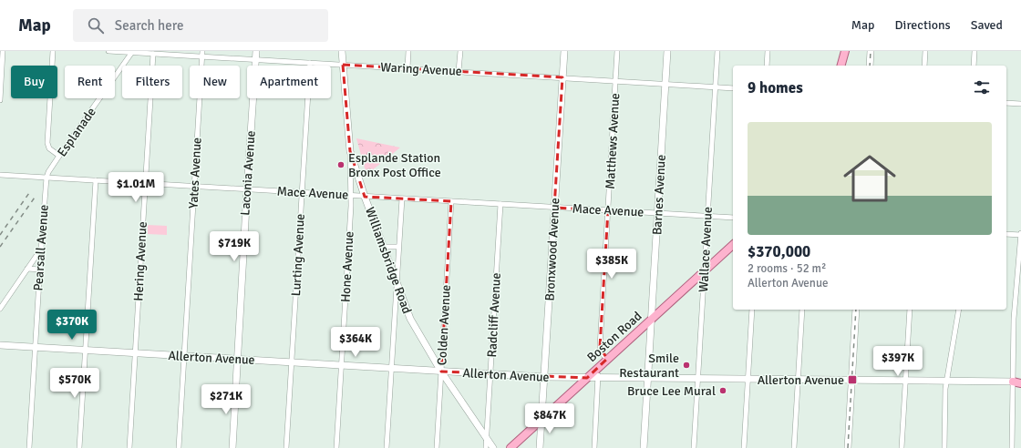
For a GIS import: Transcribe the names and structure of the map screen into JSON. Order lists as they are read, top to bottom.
{
  "streets": {
    "main road": [
      "Laconia Avenue",
      "Barnes Avenue",
      "Bronxwood Avenue",
      "Williamsbridge Road",
      "Boston Road",
      "Allerton Avenue"
    ],
    "street": [
      "Waring Avenue",
      "Esplanade",
      "Matthews Avenue",
      "Yates Avenue",
      "Mace Avenue",
      "Pearsall Avenue",
      "Wallace Avenue",
      "Lurting Avenue",
      "Hering Avenue",
      "Hone Avenue",
      "Radcliff Avenue",
      "Colden Avenue"
    ]
  },
  "crossings": [
    ["Waring Avenue", "Esplanade"],
    ["Waring Avenue", "Matthews Avenue"],
    ["Waring Avenue", "Yates Avenue"],
    ["Waring Avenue", "Laconia Avenue"],
    ["Waring Avenue", "Barnes Avenue"],
    ["Waring Avenue", "Bronxwood Avenue"],
    ["Waring Avenue", "Wallace Avenue"],
    ["Waring Avenue", "Lurting Avenue"],
    ["Waring Avenue", "Williamsbridge Road"],
    ["Waring Avenue", "Hering Avenue"],
    ["Esplanade", "Mace Avenue"],
    ["Esplanade", "Pearsall Avenue"],
    ["Matthews Avenue", "Mace Avenue"],
    ["Matthews Avenue", "Boston Road"],
    ["Yates Avenue", "Mace Avenue"],
    ["Yates Avenue", "Allerton Avenue"],
    ["Laconia Avenue", "Mace Avenue"],
    ["Laconia Avenue", "Allerton Avenue"],
    ["Mace Avenue", "Barnes Avenue"],
    ["Mace Avenue", "Pearsall Avenue"],
    ["Mace Avenue", "Bronxwood Avenue"],
    ["Mace Avenue", "Wallace Avenue"],
    ["Mace Avenue", "Lurting Avenue"],
    ["Mace Avenue", "Williamsbridge Road"],
    ["Mace Avenue", "Hering Avenue"],
    ["Mace Avenue", "Hone Avenue"],
    ["Mace Avenue", "Radcliff Avenue"],
    ["Mace Avenue", "Colden Avenue"],
    ["Barnes Avenue", "Boston Road"],
    ["Barnes Avenue", "Allerton Avenue"],
    ["Pearsall Avenue", "Allerton Avenue"],
    ["Bronxwood Avenue", "Boston Road"],
    ["Bronxwood Avenue", "Allerton Avenue"],
    ["Wallace Avenue", "Boston Road"],
    ["Wallace Avenue", "Allerton Avenue"],
    ["Lurting Avenue", "Allerton Avenue"],
    ["Williamsbridge Road", "Hone Avenue"],
    ["Williamsbridge Road", "Radcliff Avenue"],
    ["Williamsbridge Road", "Colden Avenue"],
    ["Williamsbridge Road", "Allerton Avenue"],
    ["Hering Avenue", "Allerton Avenue"],
    ["Hone Avenue", "Allerton Avenue"],
    ["Radcliff Avenue", "Allerton Avenue"],
    ["Colden Avenue", "Allerton Avenue"],
    ["Boston Road", "Allerton Avenue"]
  ],
  "places": {
    "other": ["Esplande Station Bronx Post Office", "Smile Restaurant", "Bruce Lee Mural"],
    "transit": ["Allerton Avenue"]
  },
  "page": {
    "header": "Map",
    "search": "Search here",
    "nav": ["Map", "Directions", "Saved"],
    "chip": [
      "Buy",
      "Rent",
      "Filters",
      "New",
      "Apartment"
    ],
    "heading": "9 homes",
    "list": [
      {
        "name": "$370,000",
        "note": "2 rooms · 52 m² · Allerton Avenue"
      }
    ],
    "price": [
      "$1.01M",
      "$719K",
      "$385K",
      "$370K",
      "$364K",
      "$397K",
      "$570K",
      "$271K",
      "$847K"
    ]
  }
}
